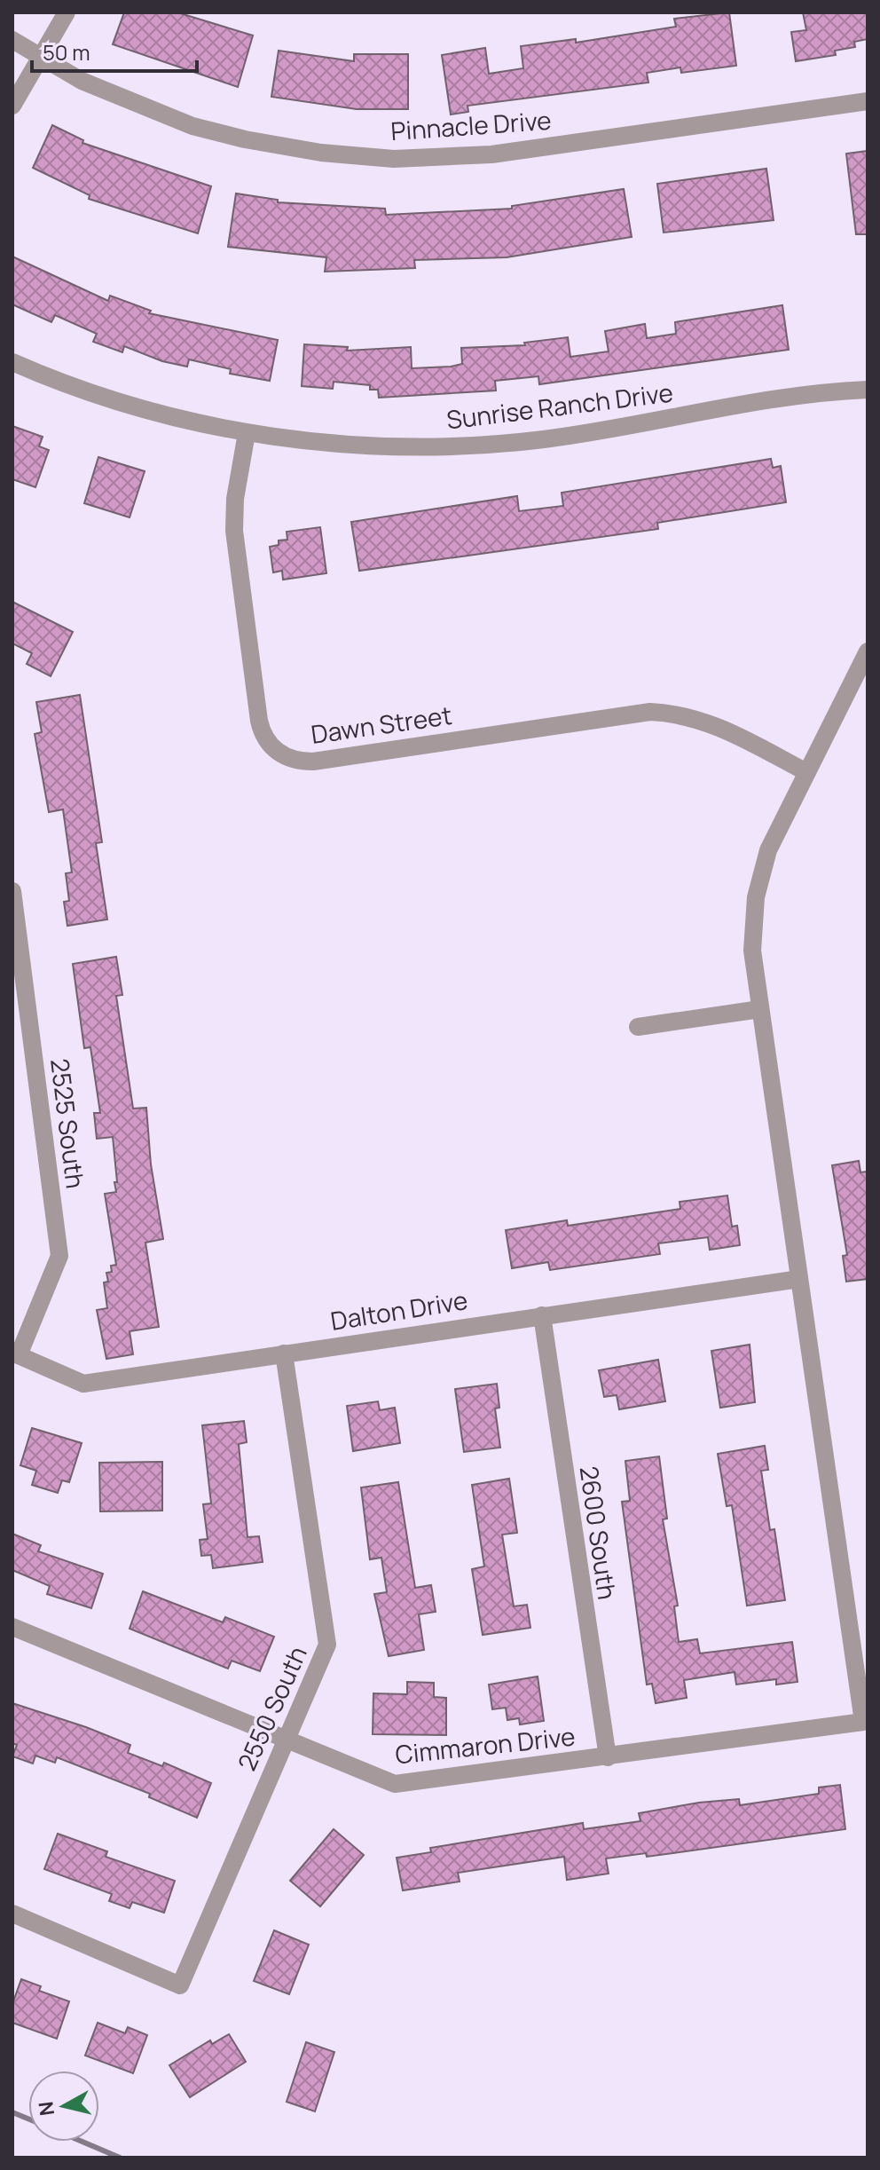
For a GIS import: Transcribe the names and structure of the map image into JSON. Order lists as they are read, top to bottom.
{
  "streets": {
    "street": [
      "Pinnacle Drive",
      "Sunrise Ranch Drive",
      "Dawn Street",
      "2525 South",
      "Dalton Drive",
      "2600 South",
      "2550 South",
      "Cimmaron Drive"
    ]
  },
  "crossings": [
    ["Sunrise Ranch Drive", "Dawn Street"],
    ["2525 South", "Dalton Drive"],
    ["Dalton Drive", "2600 South"],
    ["Dalton Drive", "2550 South"],
    ["Dalton Drive", "Cimmaron Drive"],
    ["2600 South", "Cimmaron Drive"],
    ["2550 South", "Cimmaron Drive"]
  ],
  "scale_bar": "50 m",
  "north": "left"
}
